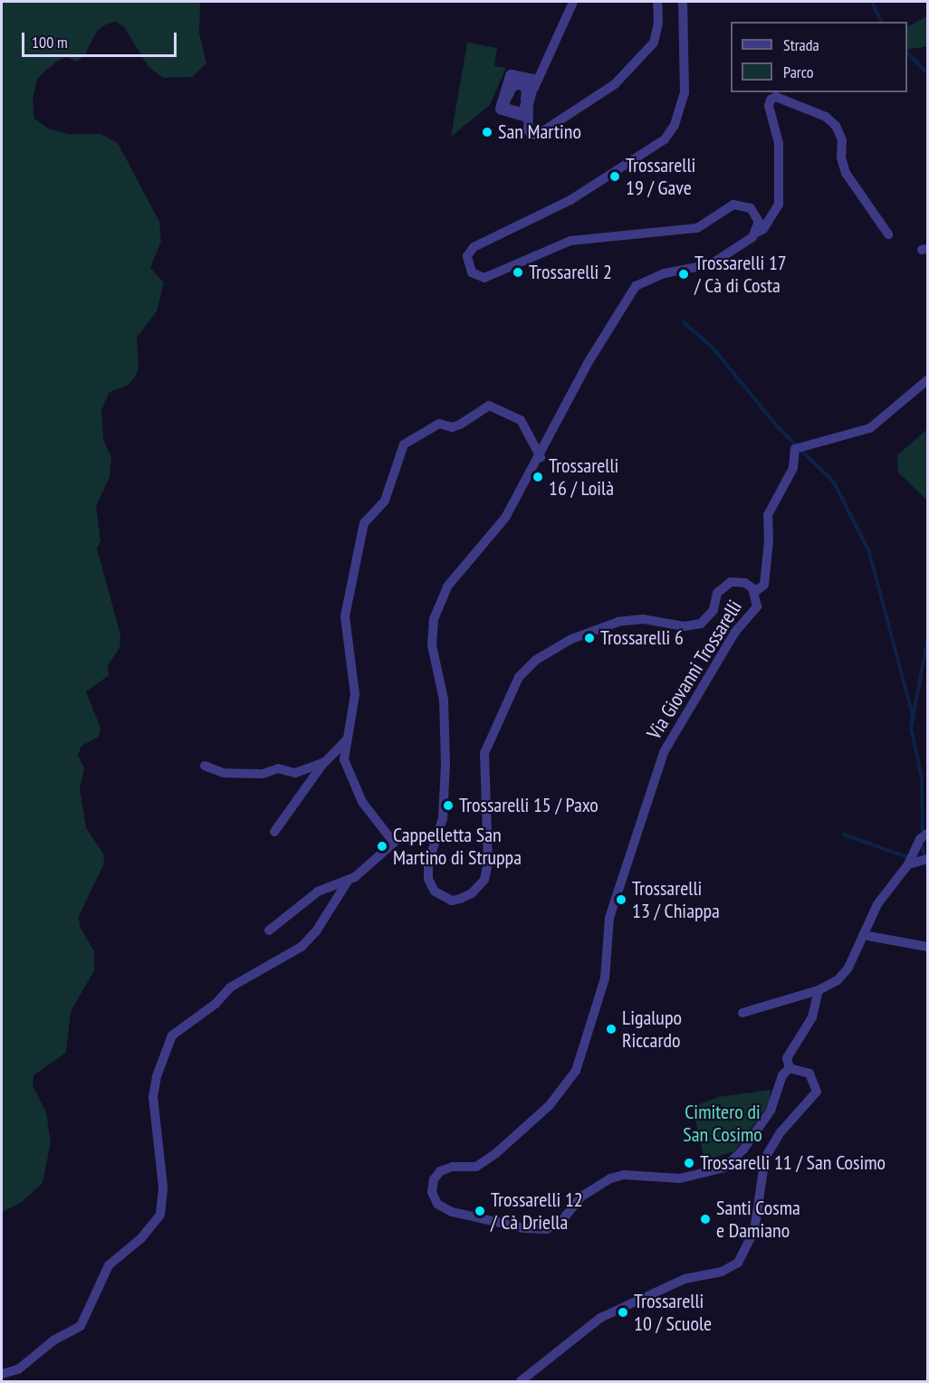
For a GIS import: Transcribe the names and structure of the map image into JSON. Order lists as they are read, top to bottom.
{
  "streets": {
    "street": ["Via Giovanni Trossarelli"]
  },
  "parks": ["Cimitero di San Cosimo"],
  "places": [
    "San Martino",
    "Trossarelli 19 / Gave",
    "Trossarelli 2",
    "Trossarelli 17 / Cà di Costa",
    "Trossarelli 16 / Loilà",
    "Trossarelli 6",
    "Trossarelli 15 / Paxo",
    "Cappelletta San Martino di Struppa",
    "Trossarelli 13 / Chiappa",
    "Ligalupo Riccardo",
    "Trossarelli 11 / San Cosimo",
    "Trossarelli 12 / Cà Driella",
    "Santi Cosma e Damiano",
    "Trossarelli 10 / Scuole"
  ],
  "legend": ["Strada", "Parco"],
  "scale_bar": "100 m"
}
